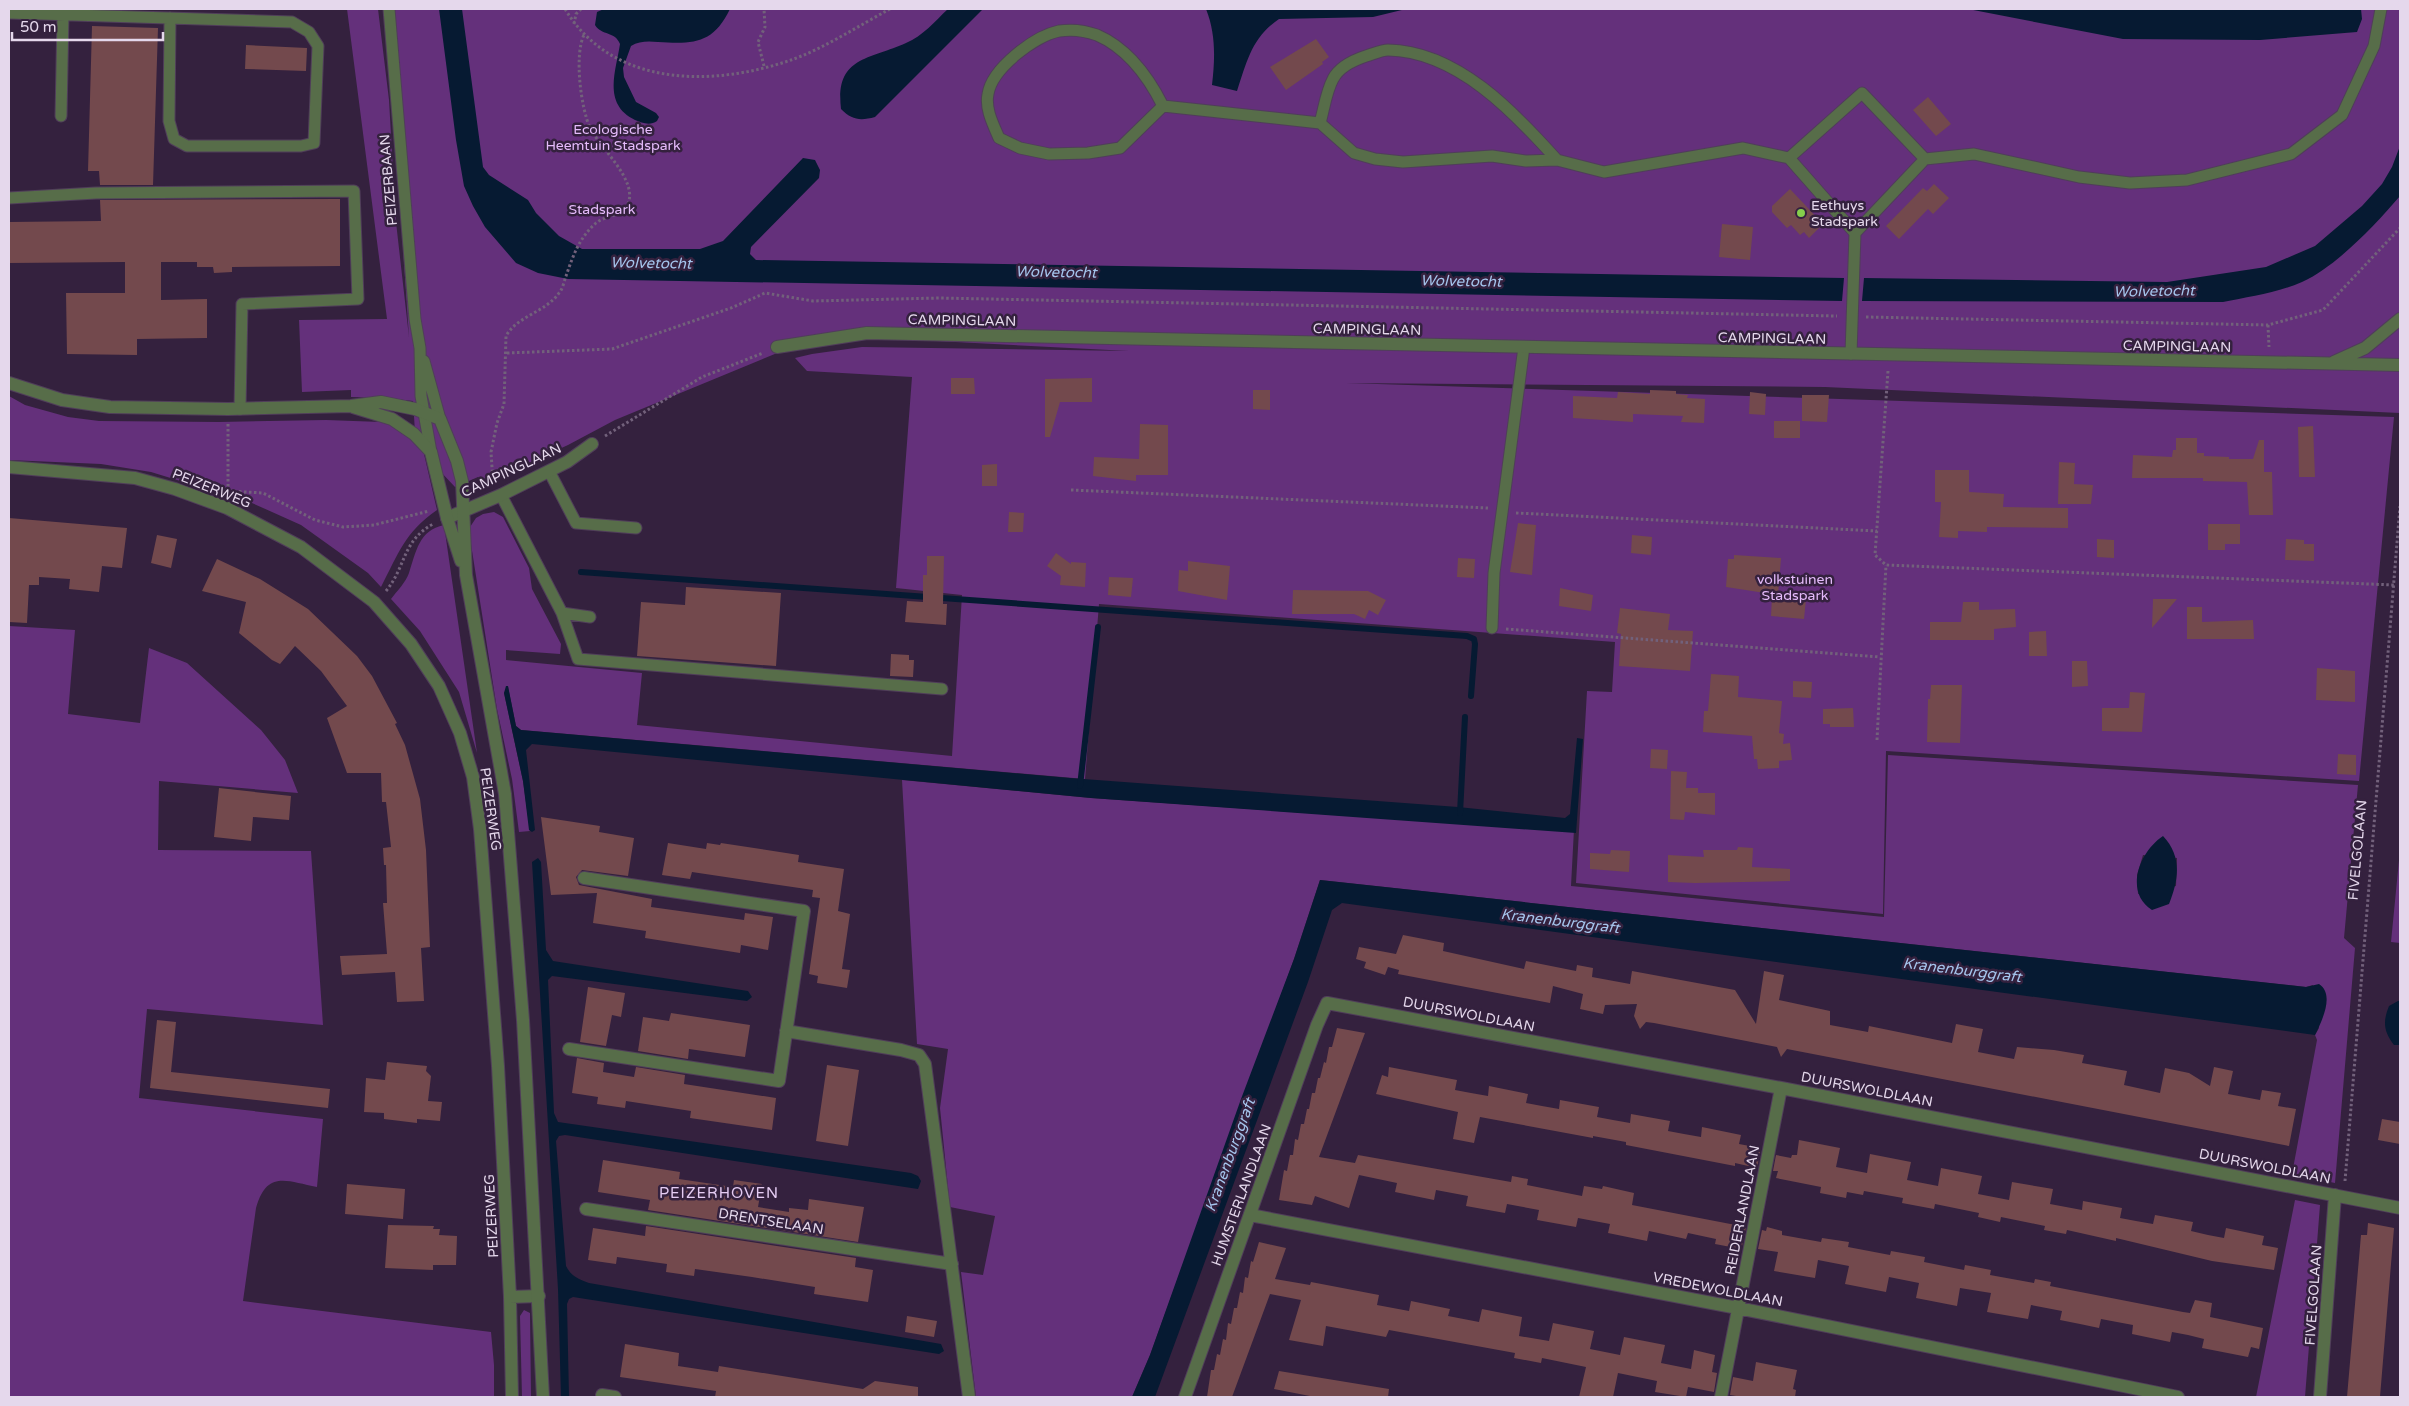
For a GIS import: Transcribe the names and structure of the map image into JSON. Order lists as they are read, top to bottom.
{
  "streets": {
    "street": [
      "CAMPINGLAAN",
      "PEIZERWEG",
      "FIVELGOLAAN",
      "DUURSWOLDLAAN",
      "HUMSTERLANDLAAN",
      "REIDERLANDLAAN",
      "DRENTSELAAN",
      "VREDEWOLDLAAN"
    ],
    "lane": ["PEIZERBAAN"]
  },
  "crossings": [
    ["PEIZERBAAN", "PEIZERWEG"],
    ["CAMPINGLAAN", "PEIZERWEG"],
    ["FIVELGOLAAN", "DUURSWOLDLAAN"],
    ["DUURSWOLDLAAN", "HUMSTERLANDLAAN"],
    ["DUURSWOLDLAAN", "REIDERLANDLAAN"],
    ["HUMSTERLANDLAAN", "VREDEWOLDLAAN"],
    ["REIDERLANDLAAN", "VREDEWOLDLAAN"]
  ],
  "districts": ["PEIZERHOVEN"],
  "water": ["Wolvetocht", "Kranenburggraft"],
  "parks": ["Ecologische Heemtuin Stadspark", "Stadspark", "volkstuinen Stadspark"],
  "places": ["Eethuys Stadspark"],
  "scale_bar": "50 m"
}
